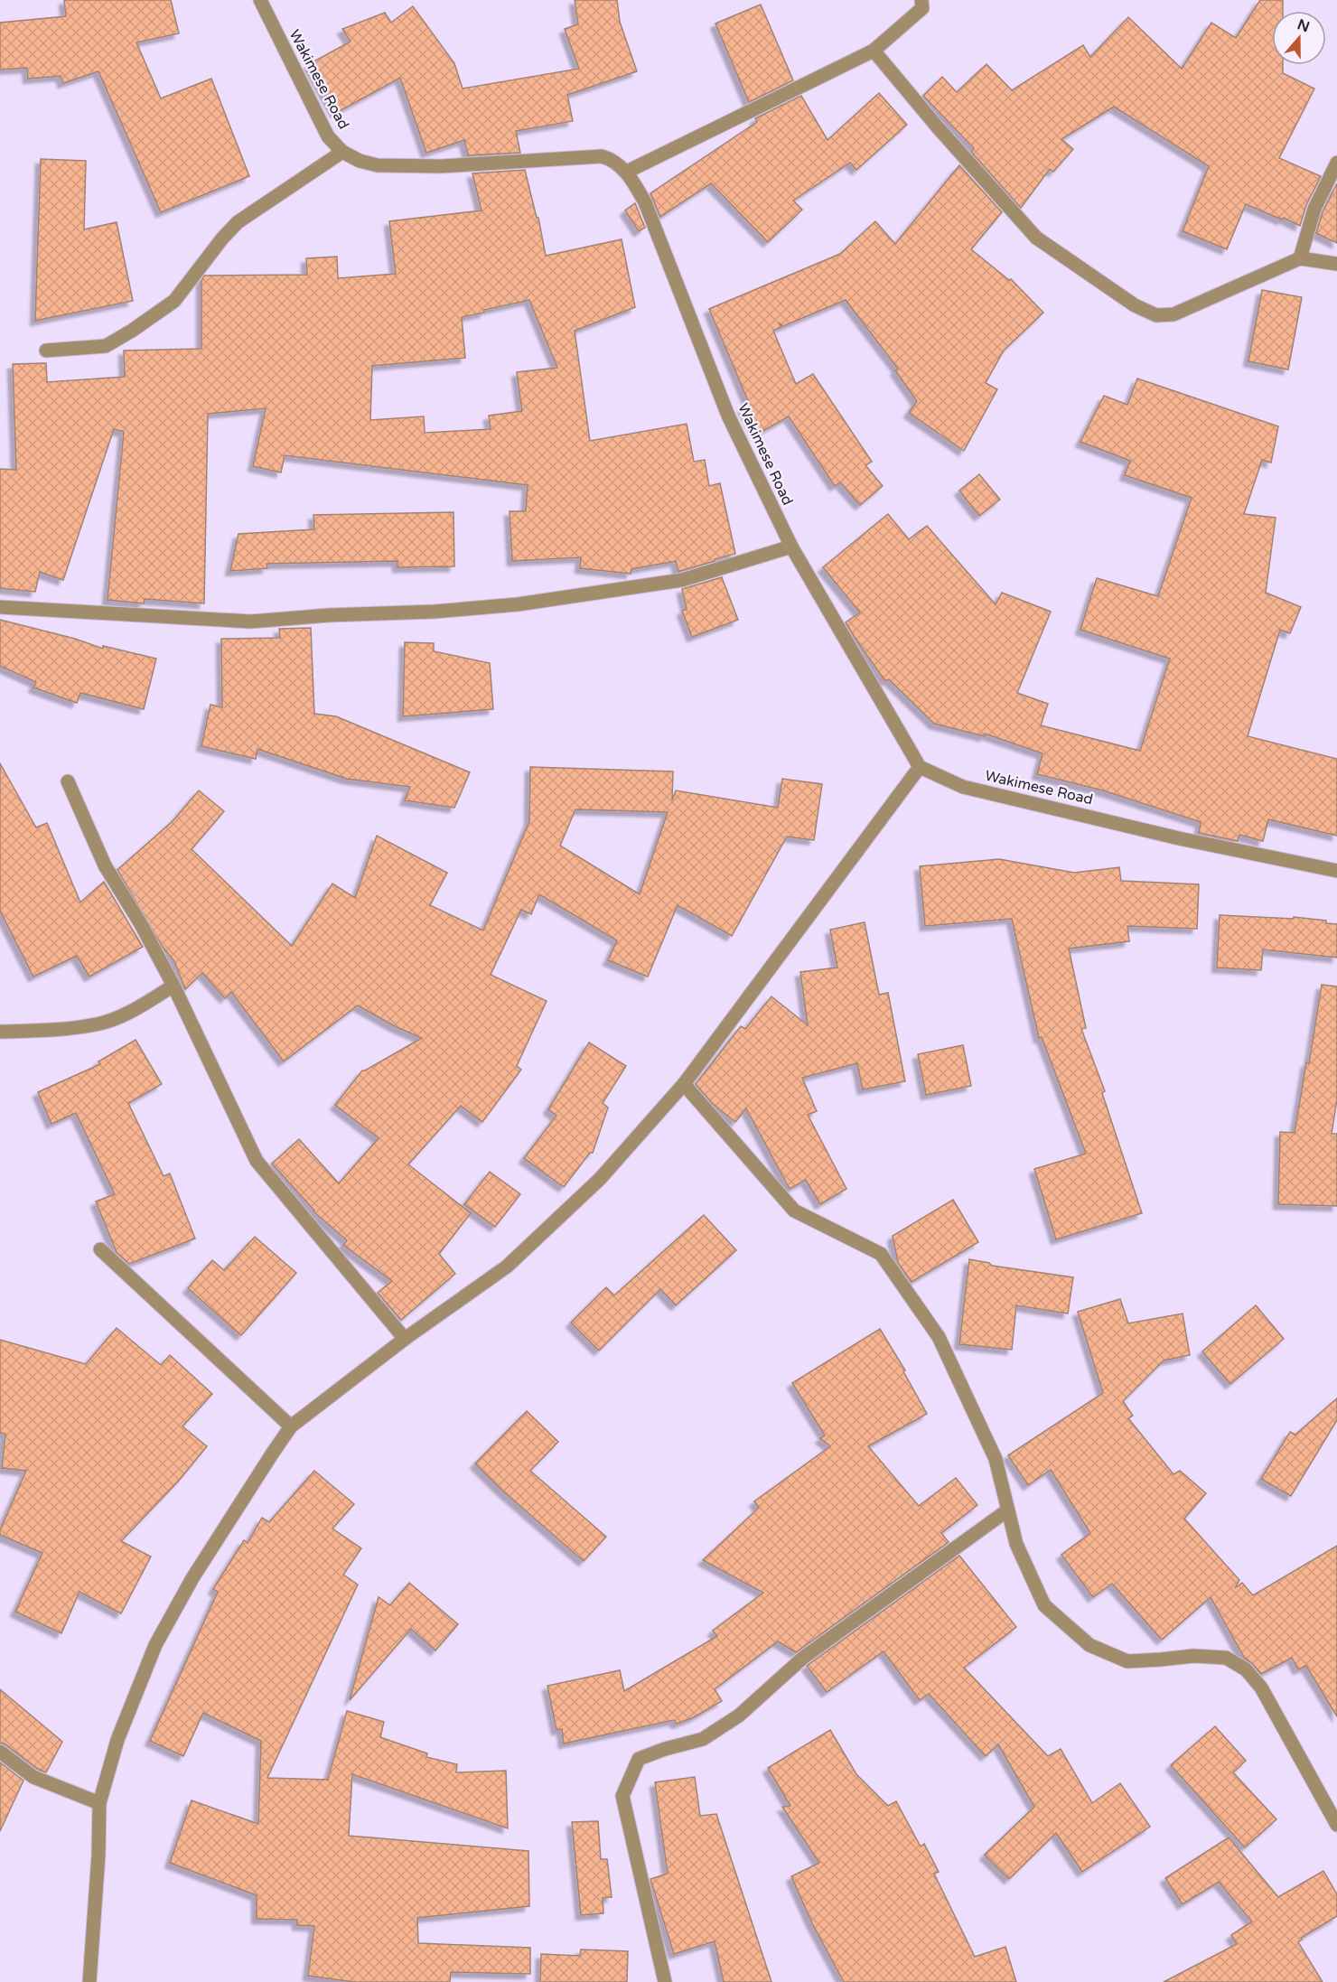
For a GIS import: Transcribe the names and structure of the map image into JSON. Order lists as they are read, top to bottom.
{
  "streets": {
    "street": ["Wakimese Road"]
  },
  "north": "top"
}
